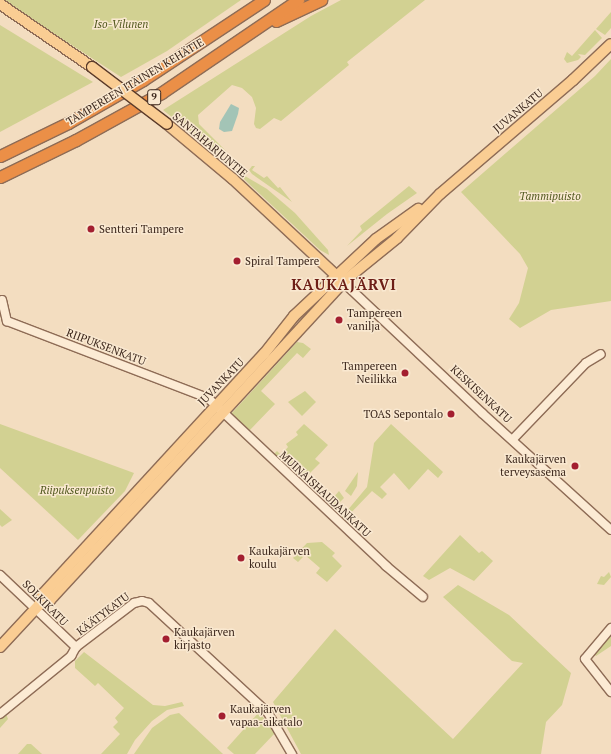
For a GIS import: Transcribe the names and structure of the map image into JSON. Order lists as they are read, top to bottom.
{
  "streets": {
    "highway": ["TAMPEREEN ITÄINEN KEHÄTIE", "9"],
    "main road": ["JUVANKATU", "SANTAHARJUNTIE", "KESKISENKATU"],
    "street": [
      "RIIPUKSENKATU",
      "MUINAISHAUDANKATU",
      "SOLKIKATU",
      "KÄÄTYKATU"
    ]
  },
  "crossings": [
    ["JUVANKATU", "SANTAHARJUNTIE"],
    ["JUVANKATU", "RIIPUKSENKATU"],
    ["JUVANKATU", "KESKISENKATU"],
    ["JUVANKATU", "MUINAISHAUDANKATU"],
    ["JUVANKATU", "SOLKIKATU"],
    ["SANTAHARJUNTIE", "KESKISENKATU"],
    ["RIIPUKSENKATU", "MUINAISHAUDANKATU"],
    ["SOLKIKATU", "KÄÄTYKATU"]
  ],
  "districts": ["KAUKAJÄRVI"],
  "parks": ["Iso-Vilunen", "Tammipuisto", "Riipuksenpuisto"],
  "places": [
    "Sentteri Tampere",
    "Spiral Tampere",
    "Tampereen vanilja",
    "Tampereen Neilikka",
    "TOAS Sepontalo",
    "Kaukajärven terveysasema",
    "Kaukajärven koulu",
    "Kaukajärven kirjasto",
    "Kaukajärven vapaa-aikatalo"
  ]
}
